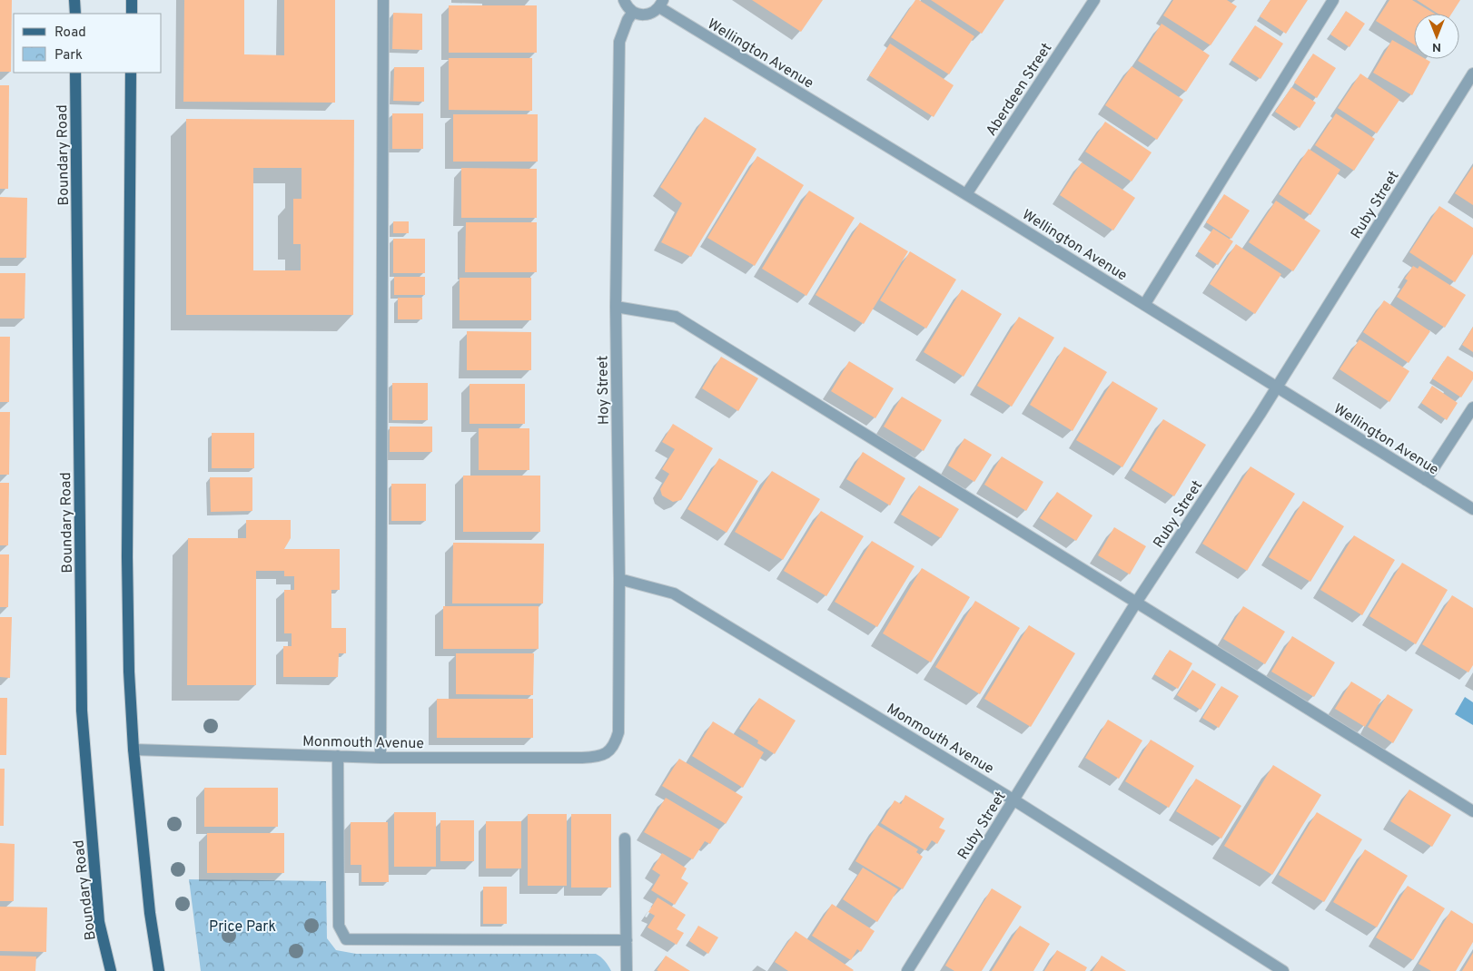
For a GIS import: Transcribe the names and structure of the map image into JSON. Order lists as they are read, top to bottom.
{
  "streets": {
    "main road": ["Boundary Road"],
    "street": [
      "Wellington Avenue",
      "Aberdeen Street",
      "Ruby Street",
      "Hoy Street",
      "Monmouth Avenue"
    ]
  },
  "crossings": [
    ["Wellington Avenue", "Aberdeen Street"],
    ["Wellington Avenue", "Ruby Street"],
    ["Ruby Street", "Monmouth Avenue"],
    ["Hoy Street", "Monmouth Avenue"]
  ],
  "parks": ["Price Park"],
  "legend": ["Road", "Park"],
  "north": "bottom"
}
